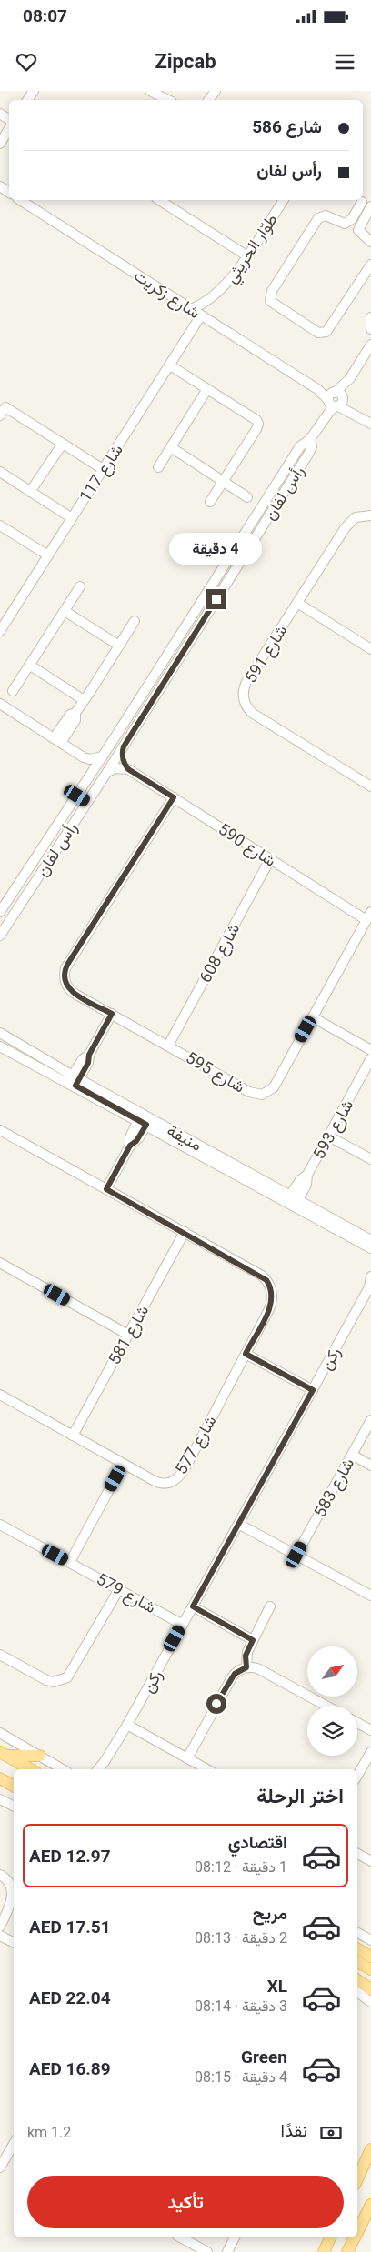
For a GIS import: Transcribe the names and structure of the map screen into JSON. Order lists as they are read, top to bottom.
{
  "streets": {
    "street": [
      "طوّار الحريثي",
      "شارع زكريت",
      "شارع 117",
      "رأس لفان",
      "شارع 591",
      "شارع 590",
      "شارع 608",
      "شارع 595",
      "شارع 593",
      "منيفة",
      "شارع 581",
      "ركن",
      "شارع 577",
      "شارع 583",
      "شارع 579"
    ]
  },
  "crossings": [
    ["طوّار الحريثي", "شارع زكريت"],
    ["شارع زكريت", "شارع 117"],
    ["شارع زكريت", "رأس لفان"],
    ["شارع 590", "شارع 608"],
    ["شارع 590", "شارع 595"],
    ["شارع 608", "شارع 595"],
    ["شارع 593", "منيفة"],
    ["شارع 581", "شارع 577"],
    ["ركن", "شارع 579"]
  ],
  "north": "top right",
  "page": {
    "status": "08:07",
    "header": "Zipcab",
    "banner": ["شارع 586", "رأس لفان"],
    "bubble": "4 دقيقة",
    "heading": "اختر الرحلة",
    "list": [
      {
        "name": "اقتصادي",
        "note": "1 دقيقة · 08:12",
        "value": "AED 12.97"
      },
      {
        "name": "مريح",
        "note": "2 دقيقة · 08:13",
        "value": "AED 17.51"
      },
      {
        "name": "XL",
        "note": "3 دقيقة · 08:14",
        "value": "AED 22.04"
      },
      {
        "name": "Green",
        "note": "4 دقيقة · 08:15",
        "value": "AED 16.89"
      }
    ],
    "pay": ["نقدًا", "1.2 km"],
    "buttons": "تأكيد"
  }
}
